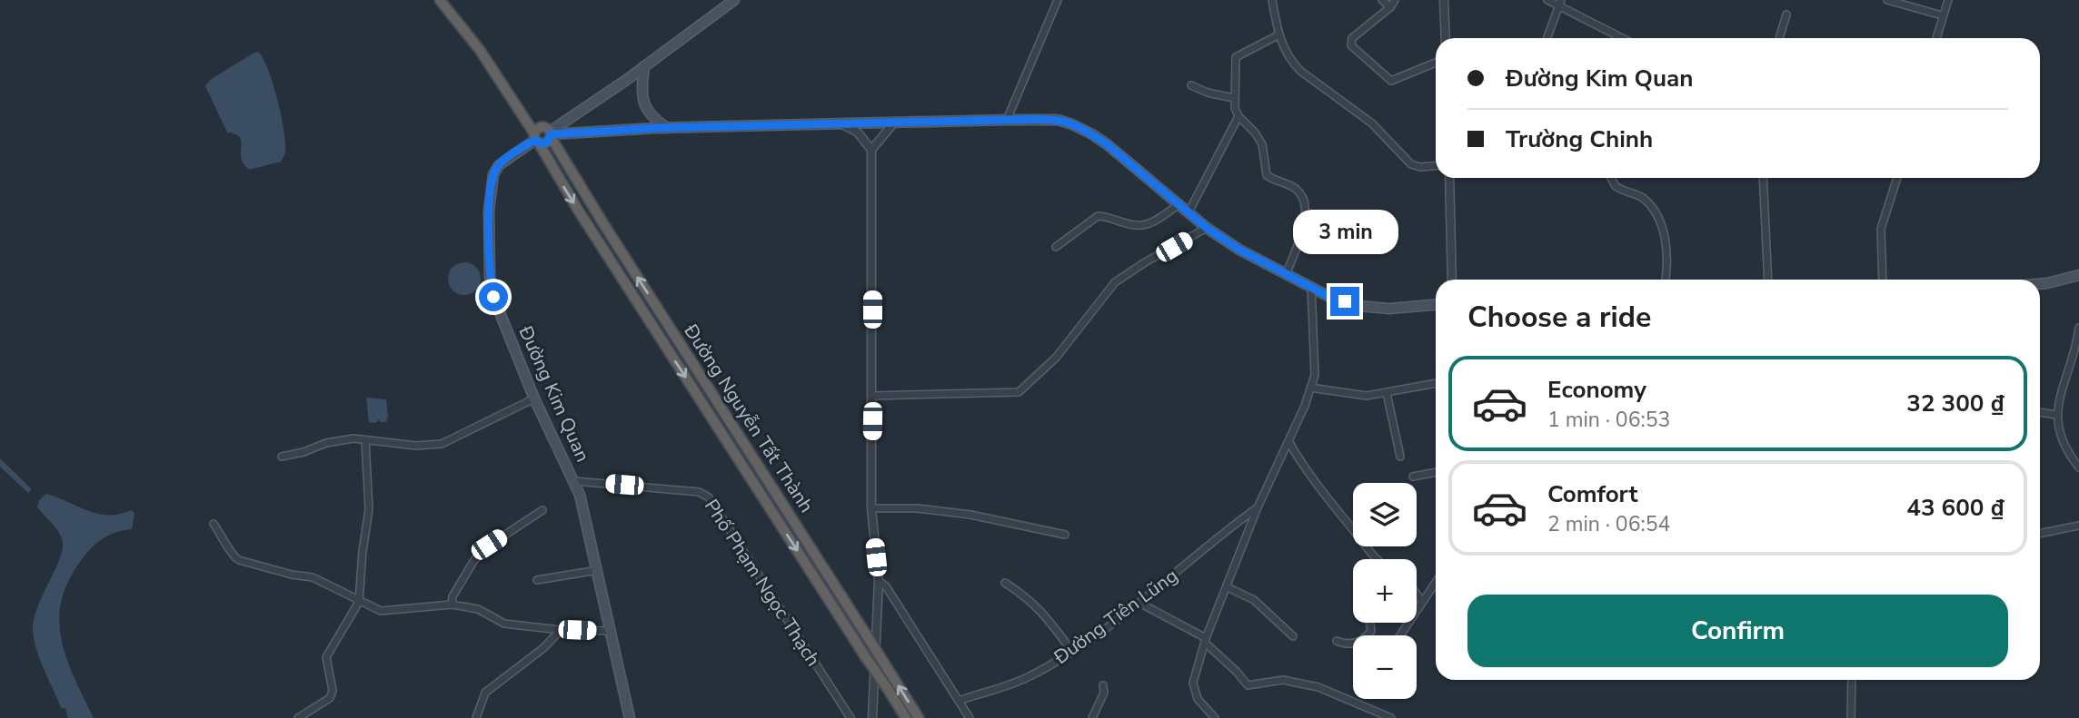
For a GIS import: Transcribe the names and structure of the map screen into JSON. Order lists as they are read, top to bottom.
{
  "streets": {
    "highway": ["Đường Nguyễn Tất Thành"],
    "main road": ["Đường Kim Quan"],
    "street": ["Phố Phạm Ngọc Thạch", "Đường Tiên Lũng"]
  },
  "crossings": [
    ["Đường Kim Quan", "Đường Nguyễn Tất Thành"],
    ["Đường Kim Quan", "Phố Phạm Ngọc Thạch"]
  ],
  "page": {
    "banner": ["Đường Kim Quan", "Trường Chinh"],
    "bubble": "3 min",
    "heading": "Choose a ride",
    "list": [
      {
        "name": "Economy",
        "note": "1 min · 06:53",
        "value": "32 300 ₫"
      },
      {
        "name": "Comfort",
        "note": "2 min · 06:54",
        "value": "43 600 ₫"
      }
    ],
    "map_buttons": ["+", "−"],
    "buttons": "Confirm"
  }
}
